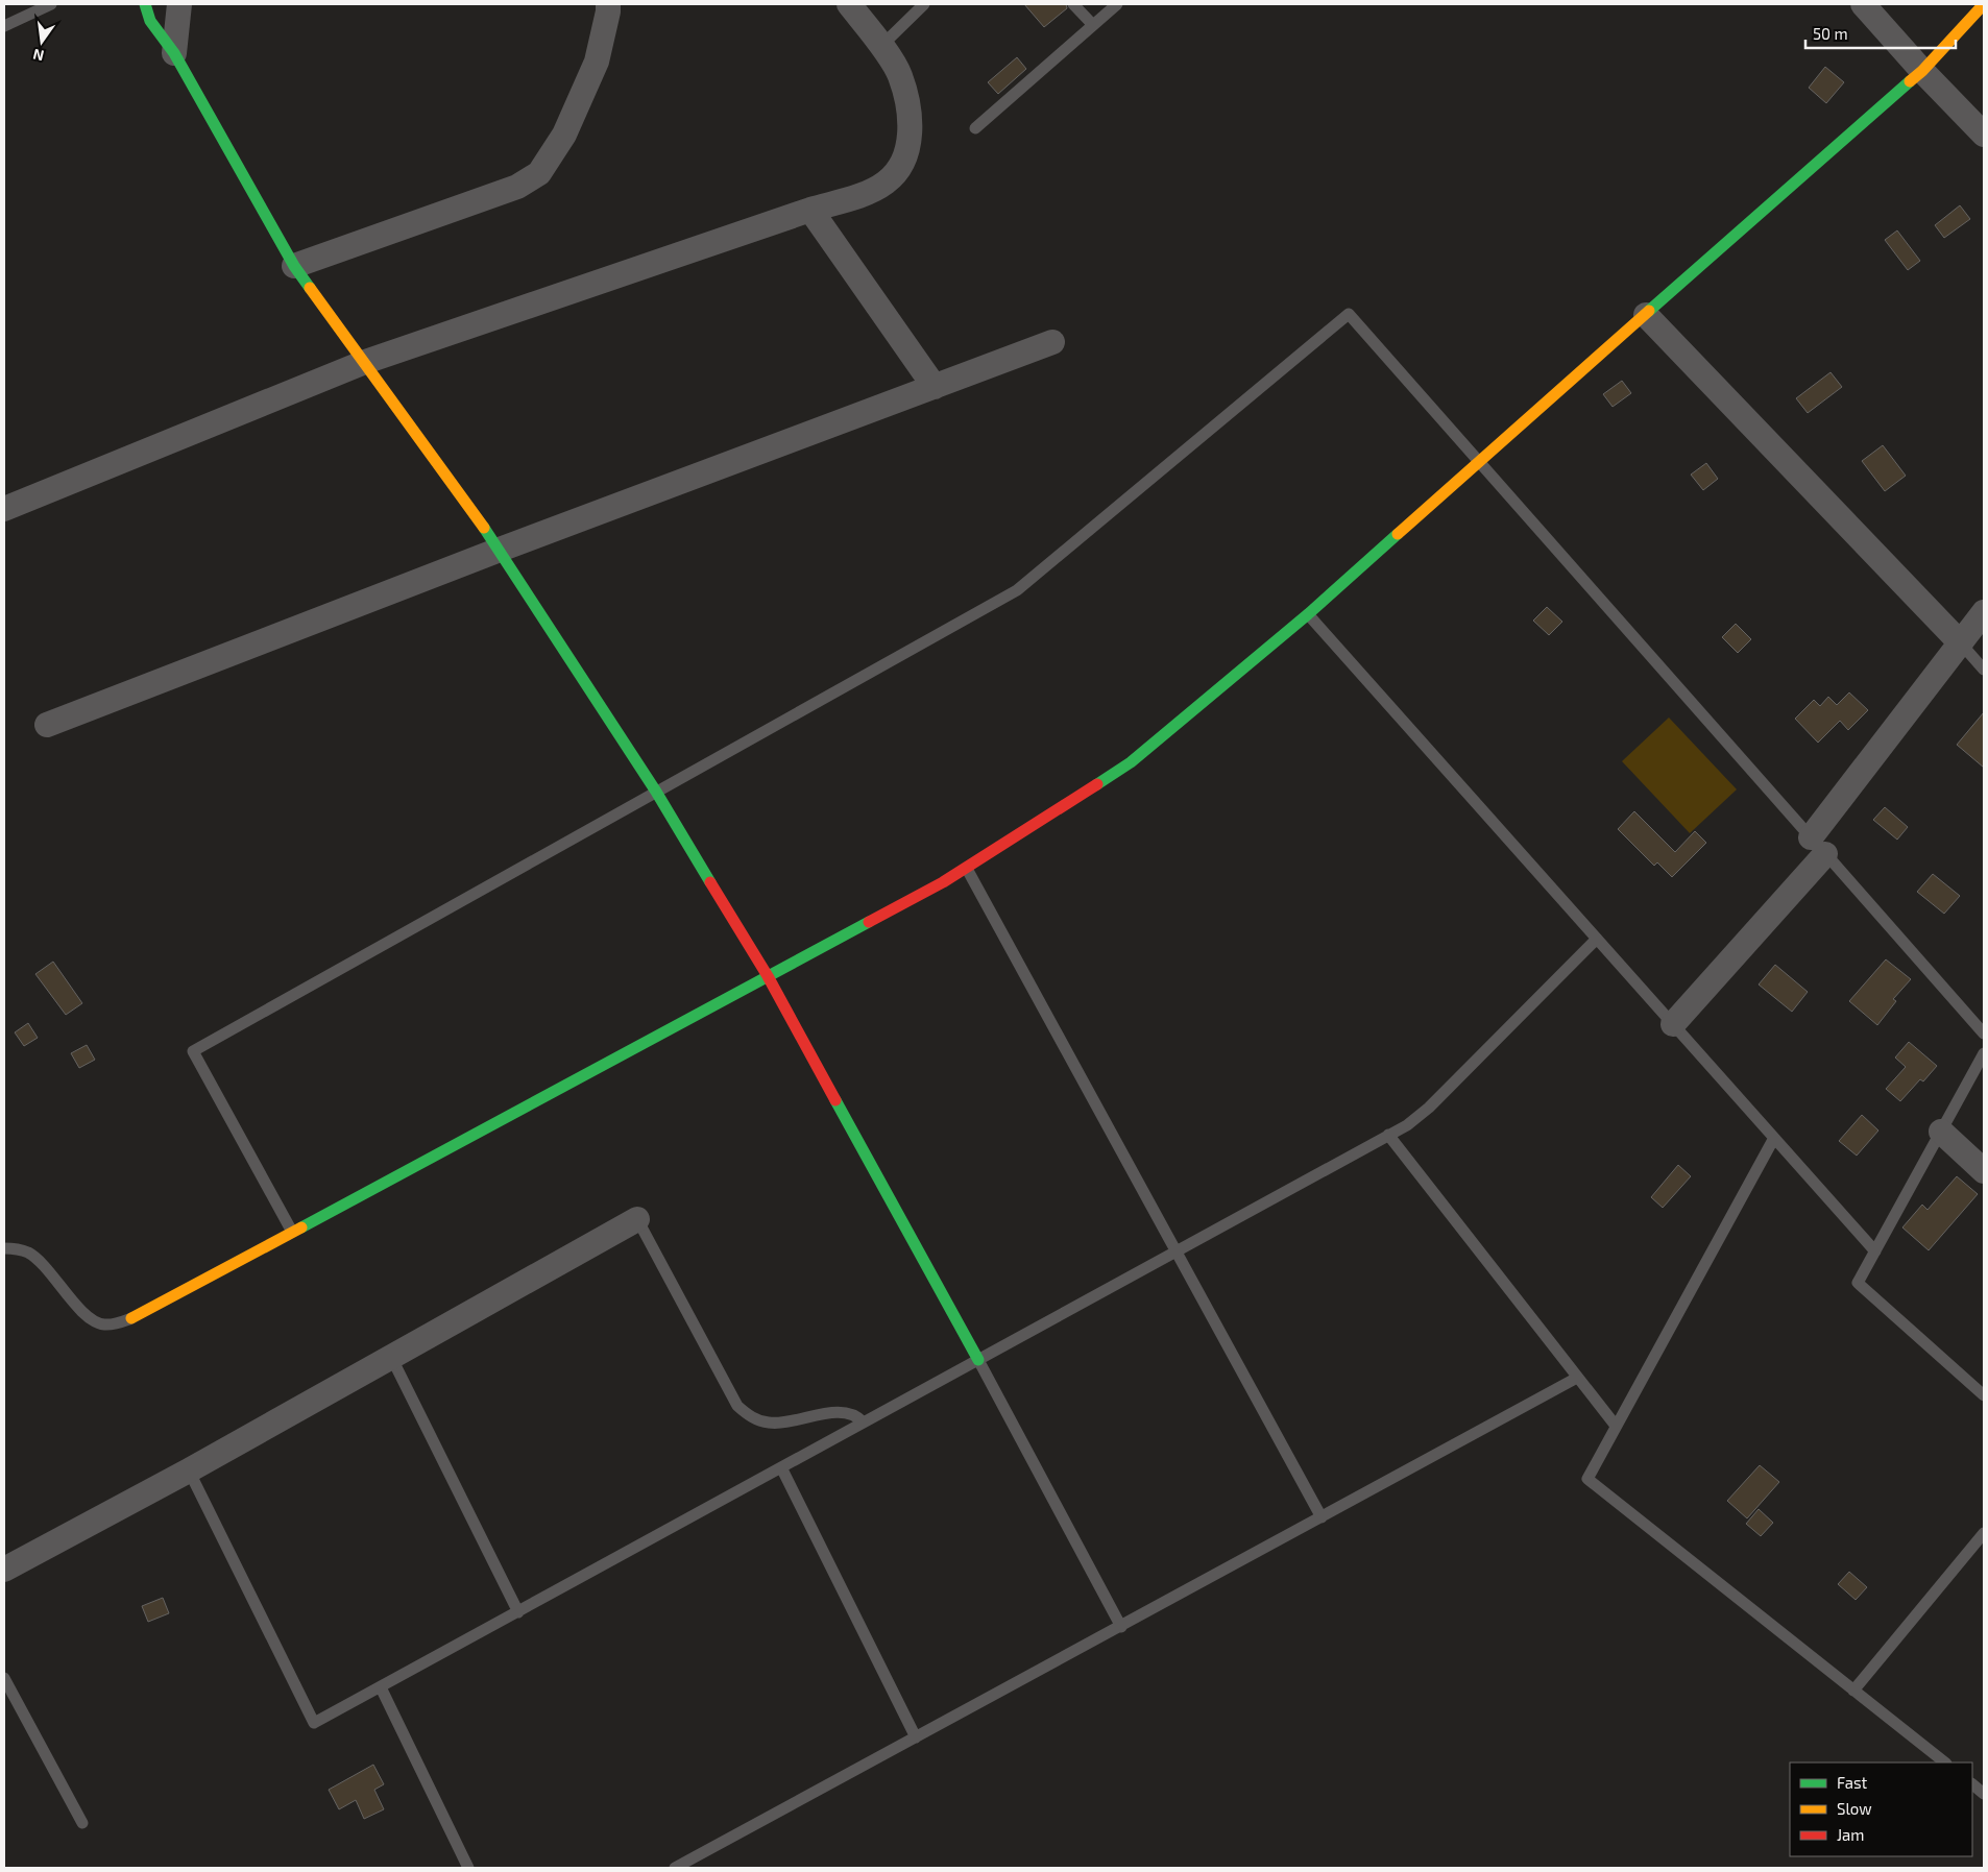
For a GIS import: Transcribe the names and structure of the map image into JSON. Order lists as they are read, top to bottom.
{
  "legend": ["Fast", "Slow", "Jam"],
  "scale_bar": "50 m",
  "north": "bottom"
}
